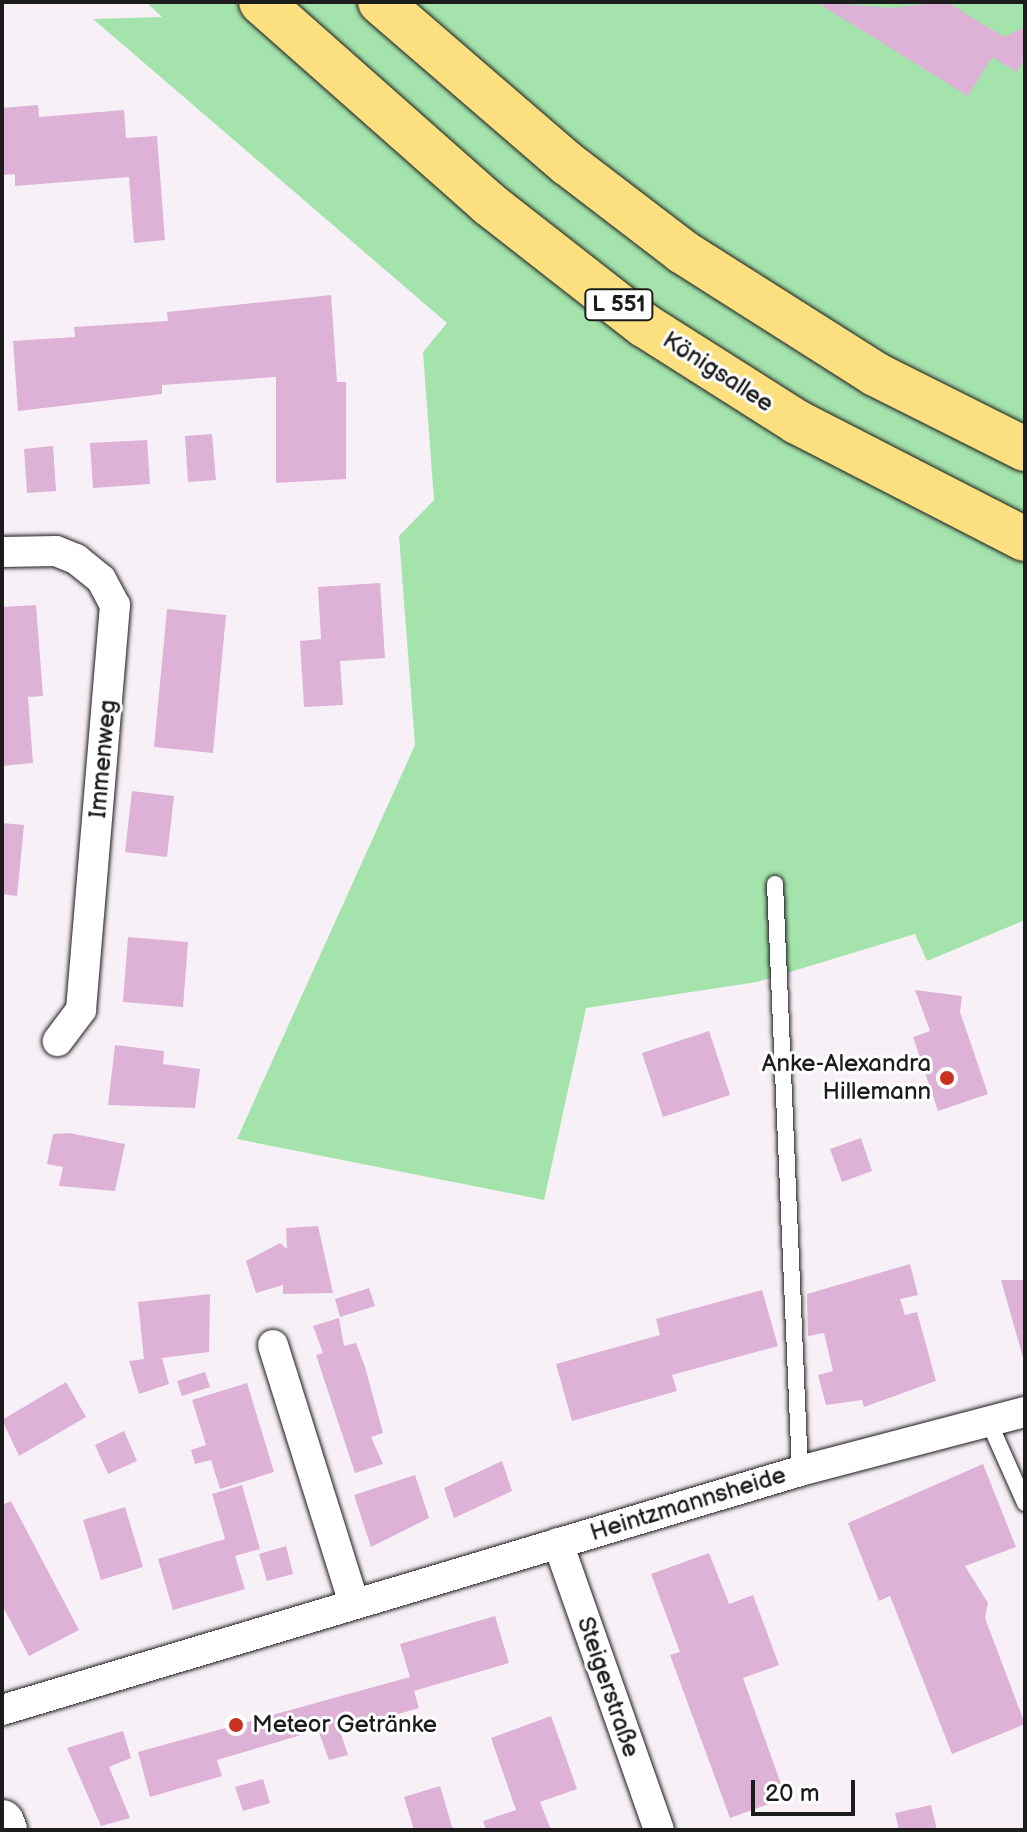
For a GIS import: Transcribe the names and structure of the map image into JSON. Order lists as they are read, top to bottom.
{
  "streets": {
    "main road": ["L 551", "Königsallee"],
    "street": ["Immenweg", "Heintzmannsheide", "Steigerstraße"]
  },
  "crossings": [
    ["Heintzmannsheide", "Steigerstraße"]
  ],
  "places": ["Anke-Alexandra Hillemann", "Meteor Getränke"],
  "scale_bar": "20 m"
}
